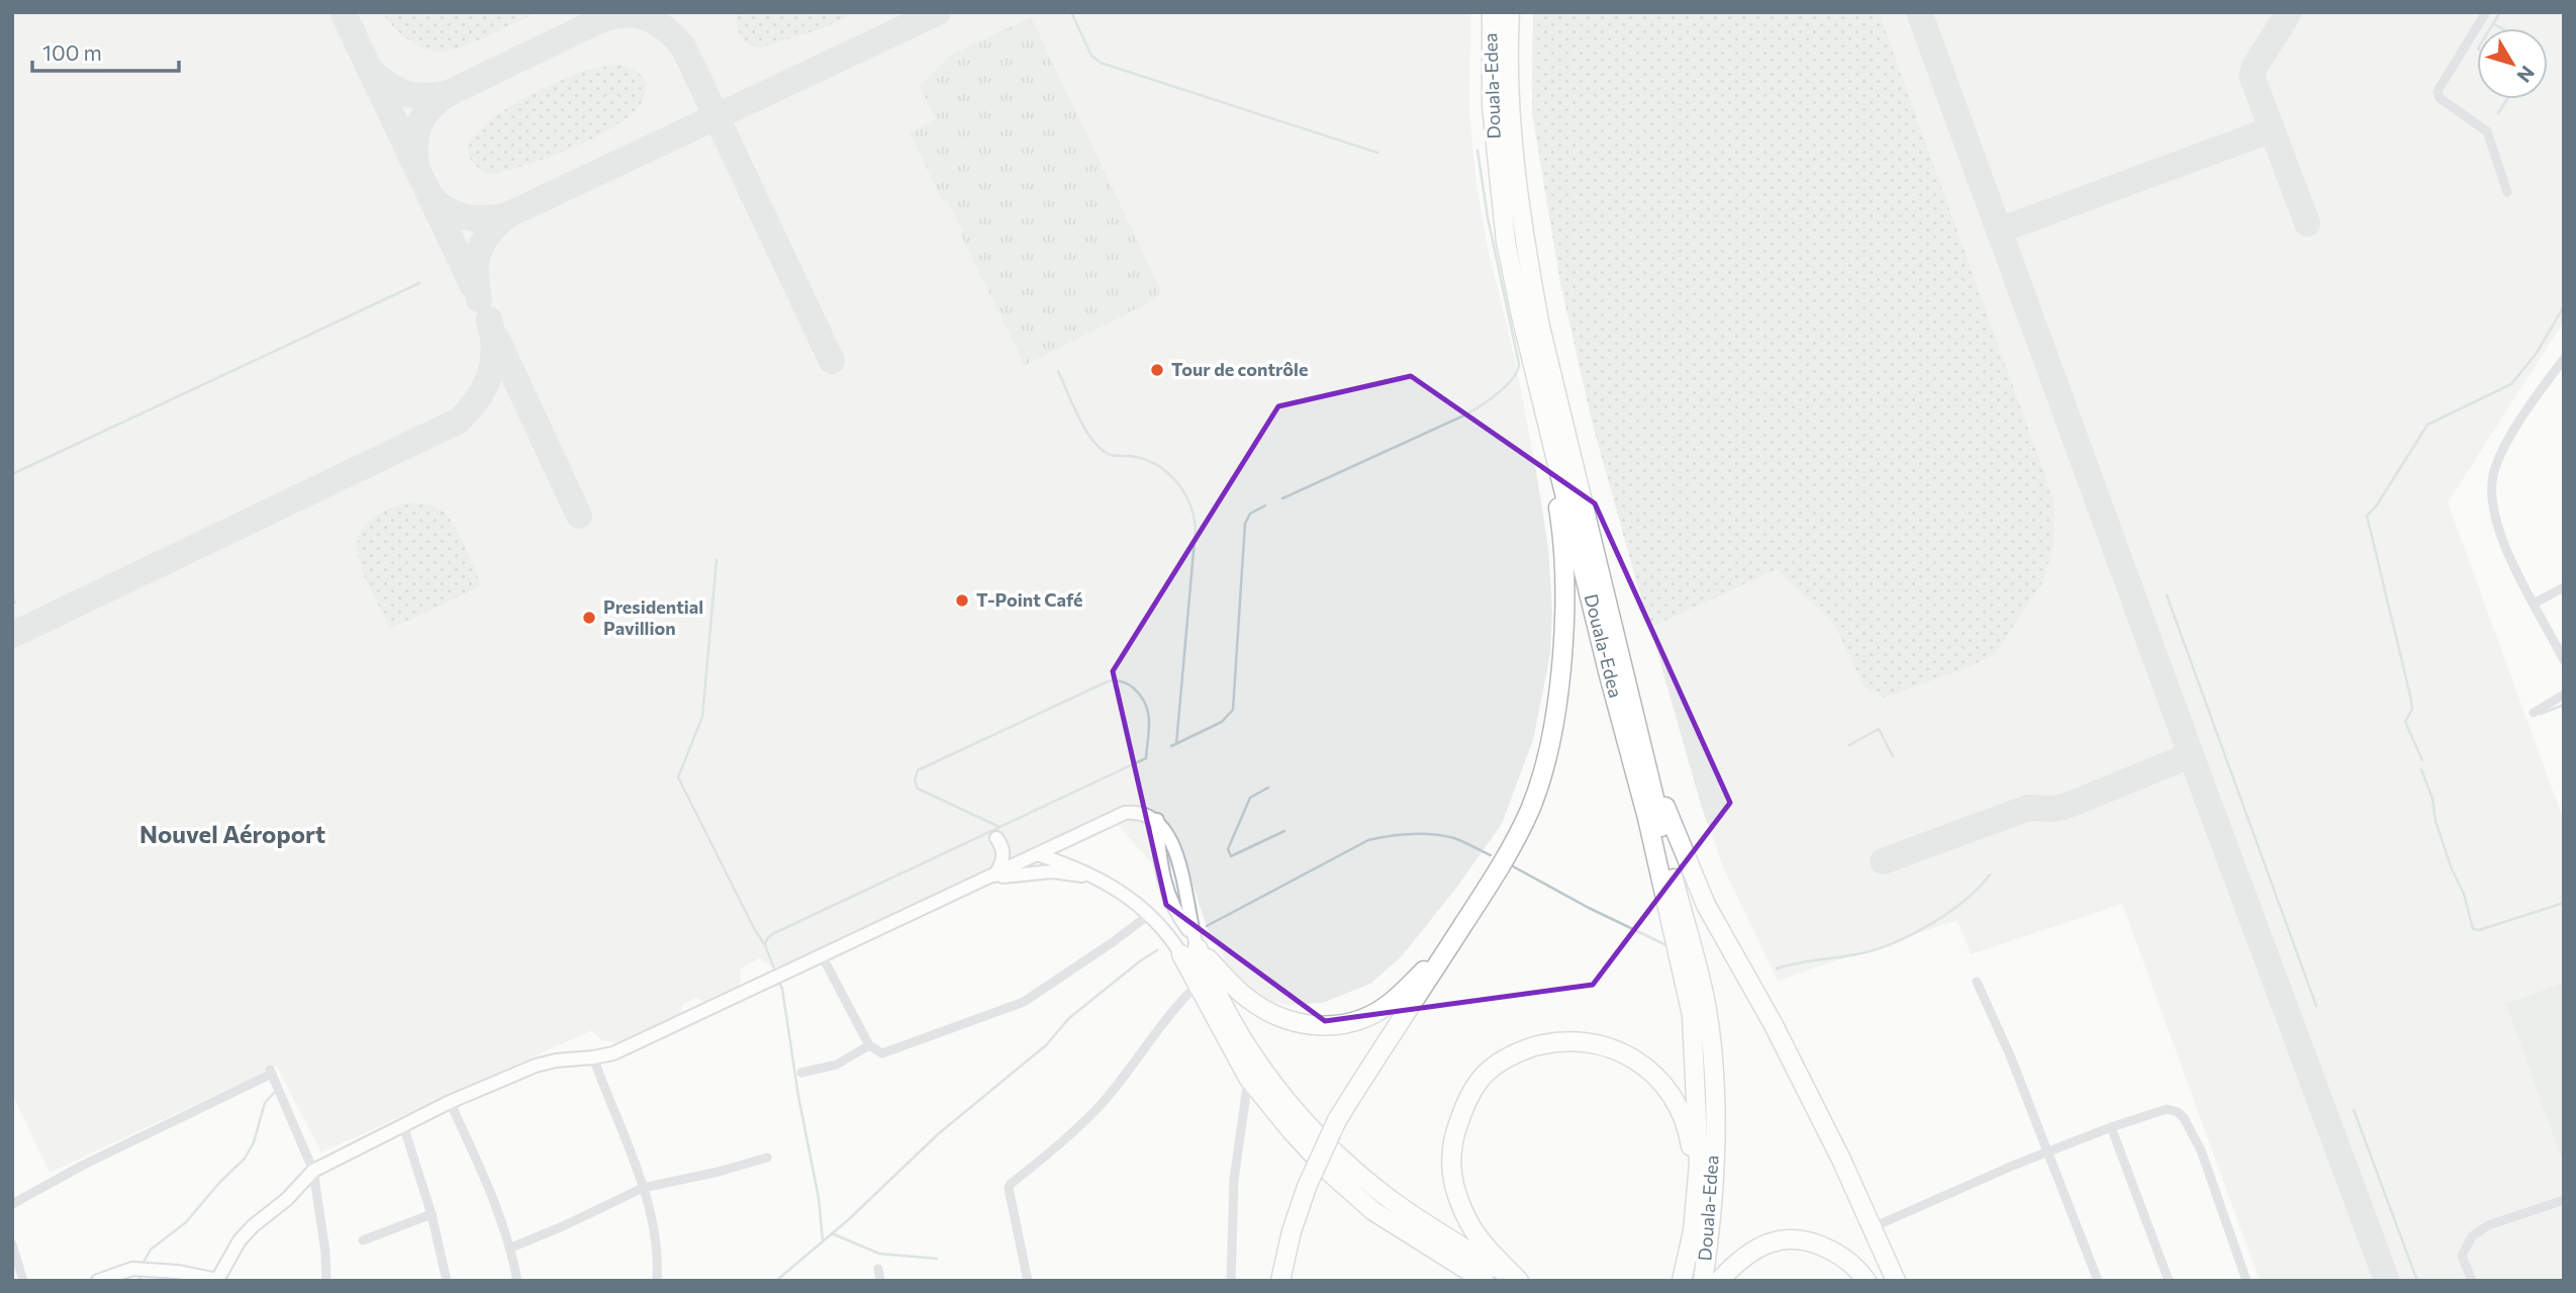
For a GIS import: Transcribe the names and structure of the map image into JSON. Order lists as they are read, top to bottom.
{
  "streets": {
    "highway": ["Douala-Edea"]
  },
  "districts": ["Nouvel Aéroport"],
  "places": ["Tour de contrôle", "T-Point Café", "Presidential Pavillion"],
  "scale_bar": "100 m",
  "north": "bottom right"
}
